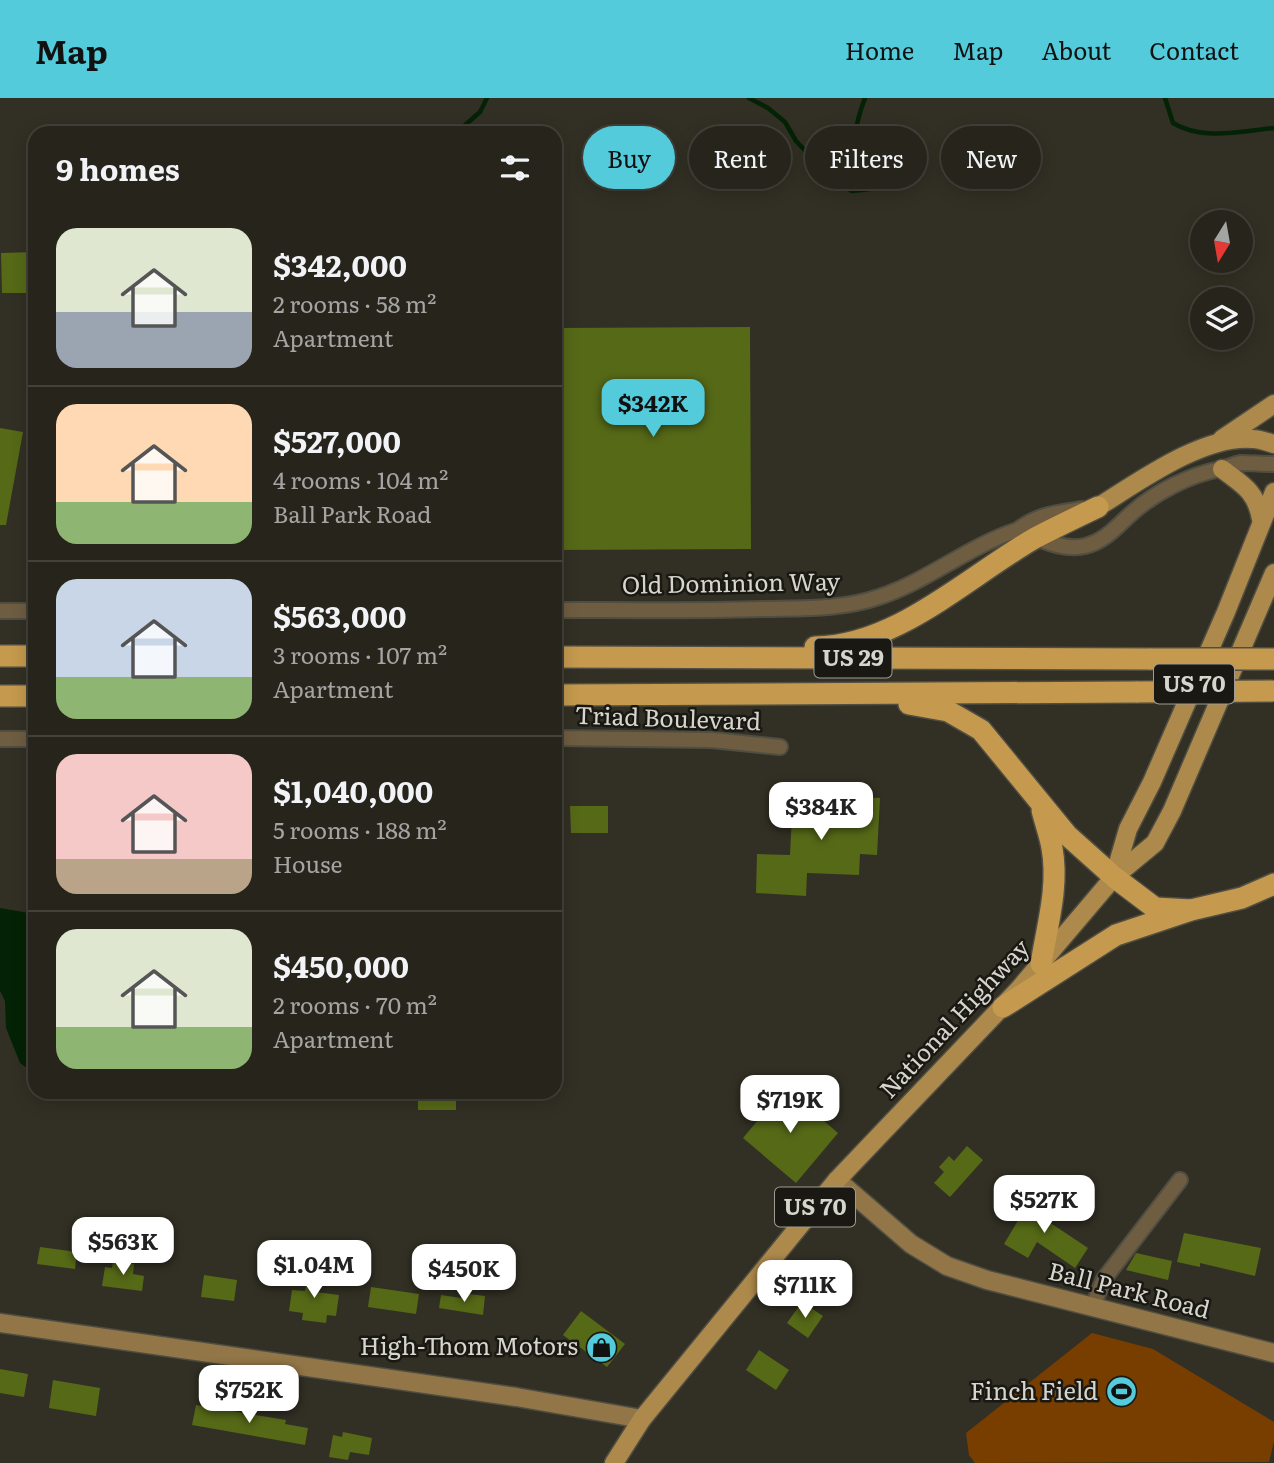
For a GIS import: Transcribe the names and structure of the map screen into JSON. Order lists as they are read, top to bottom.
{
  "streets": {
    "highway": ["US 29"],
    "main road": ["US 70", "National Highway"],
    "street": ["Old Dominion Way", "Triad Boulevard", "Ball Park Road"]
  },
  "crossings": [
    ["US 70", "National Highway"],
    ["National Highway", "Ball Park Road"]
  ],
  "places": {
    "shop": ["High-Thom Motors"],
    "sports": ["Finch Field"]
  },
  "north": "bottom",
  "page": {
    "header": "Map",
    "nav": [
      "Home",
      "Map",
      "About",
      "Contact"
    ],
    "chip": [
      "Buy",
      "Rent",
      "Filters",
      "New"
    ],
    "heading": "9 homes",
    "list": [
      {
        "name": "$342,000",
        "note": "2 rooms · 58 m² · Apartment"
      },
      {
        "name": "$527,000",
        "note": "4 rooms · 104 m² · Ball Park Road"
      },
      {
        "name": "$563,000",
        "note": "3 rooms · 107 m² · Apartment"
      },
      {
        "name": "$1,040,000",
        "note": "5 rooms · 188 m² · House"
      },
      {
        "name": "$450,000",
        "note": "2 rooms · 70 m² · Apartment"
      }
    ],
    "price": [
      "$342K",
      "$384K",
      "$719K",
      "$527K",
      "$563K",
      "$1.04M",
      "$450K",
      "$711K",
      "$752K"
    ]
  }
}
